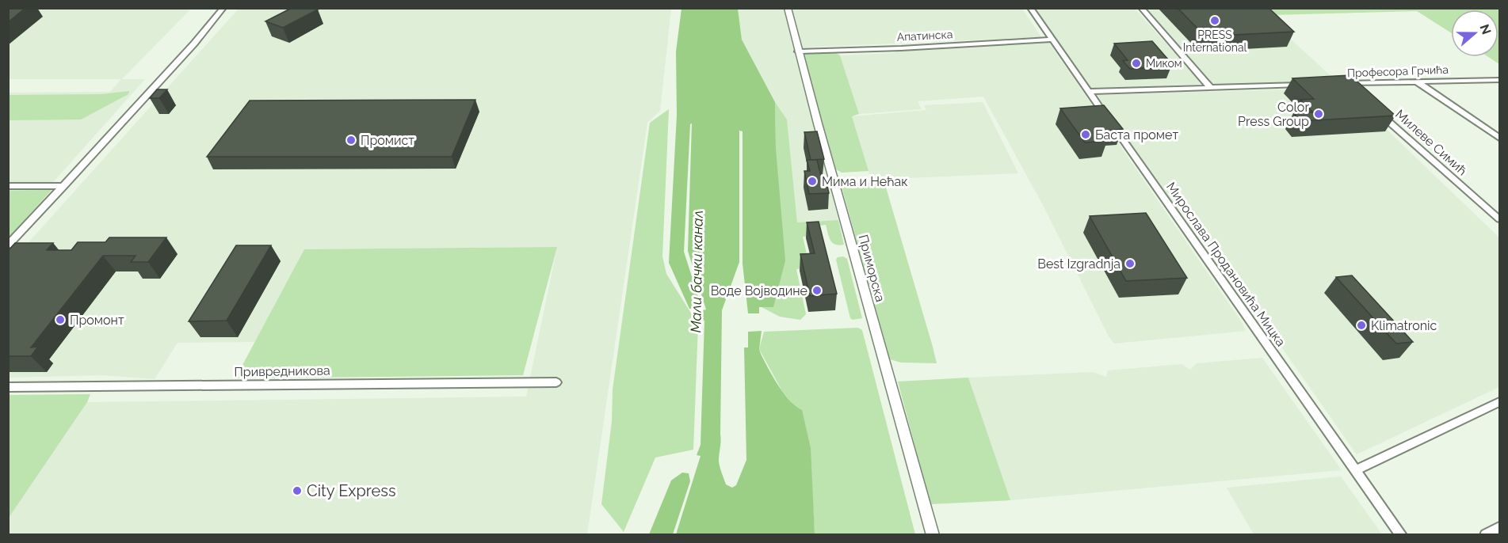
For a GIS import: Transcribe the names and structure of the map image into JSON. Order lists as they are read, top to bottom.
{
  "streets": {
    "street": [
      "Апатинска",
      "Професора Грчића",
      "Милеве Симић",
      "Мирослава Продановића Мицка",
      "Приморска",
      "Привредникова"
    ]
  },
  "crossings": [
    ["Апатинска", "Мирослава Продановића Мицка"],
    ["Апатинска", "Приморска"]
  ],
  "water": ["Мали бачки канал"],
  "places": [
    "PRESS International",
    "Миком",
    "Color Press Group",
    "Баста промет",
    "Промист",
    "Мима и Нећак",
    "Best Izgradnja",
    "Воде Војводине",
    "Промонт",
    "Klimatronic",
    "City Express"
  ],
  "north": "right"
}
